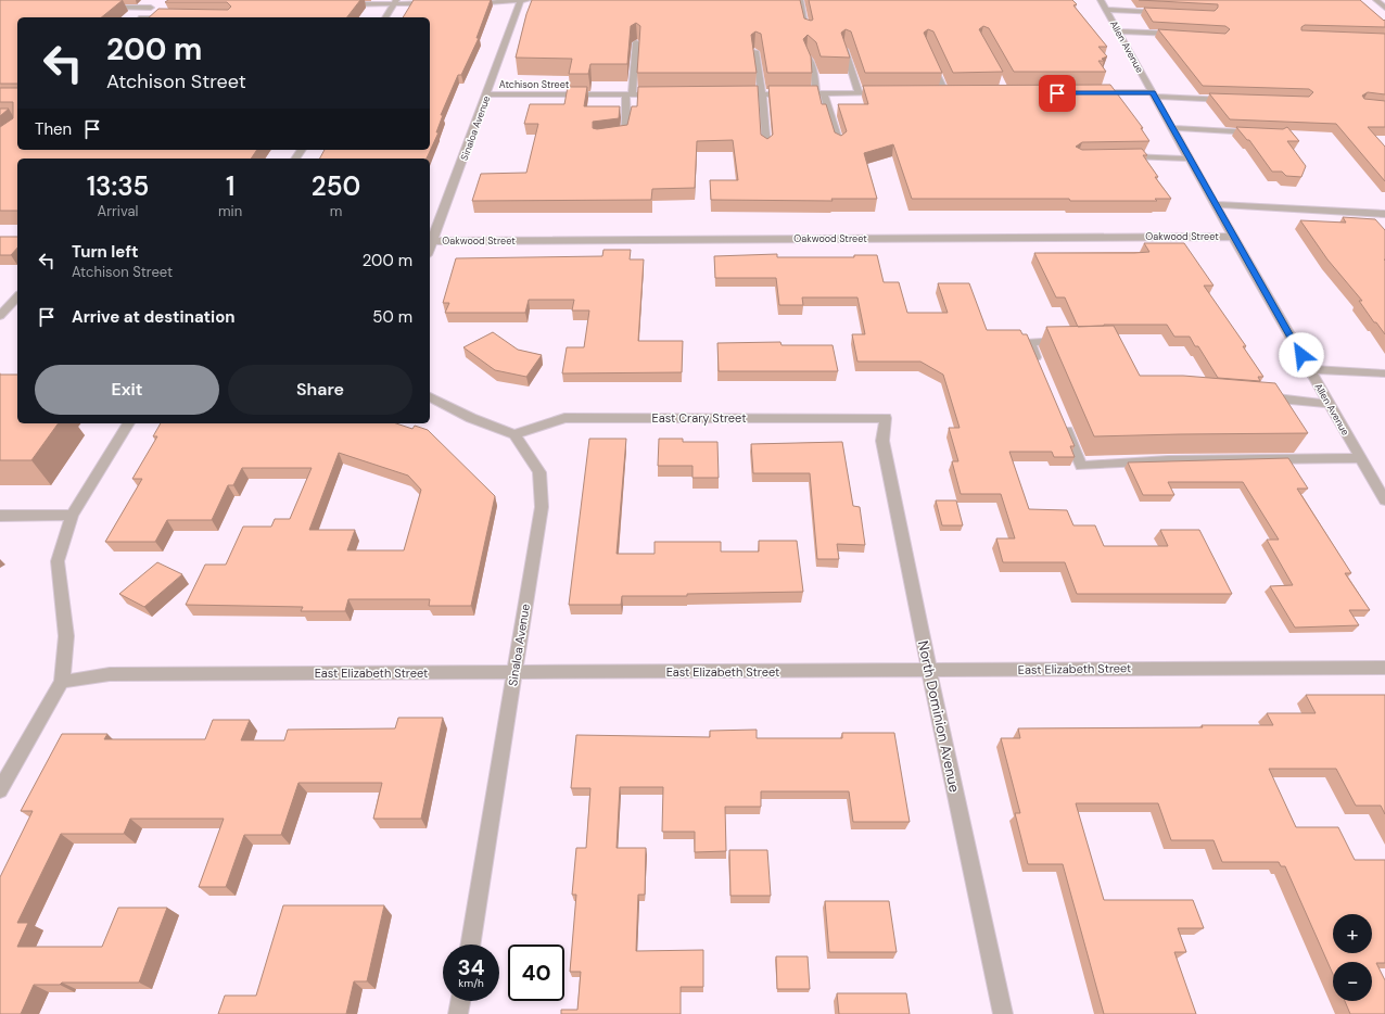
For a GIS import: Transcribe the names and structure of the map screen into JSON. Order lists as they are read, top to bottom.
{
  "streets": {
    "street": [
      "Allen Avenue",
      "Atchison Street",
      "Sinaloa Avenue",
      "Oakwood Street",
      "East Crary Street",
      "East Elizabeth Street",
      "North Dominion Avenue"
    ]
  },
  "crossings": [
    ["Allen Avenue", "Oakwood Street"],
    ["Atchison Street", "Sinaloa Avenue"],
    ["Sinaloa Avenue", "Oakwood Street"],
    ["Sinaloa Avenue", "East Crary Street"],
    ["Sinaloa Avenue", "East Elizabeth Street"],
    ["East Crary Street", "North Dominion Avenue"],
    ["East Elizabeth Street", "North Dominion Avenue"]
  ],
  "page": {
    "turn": ["200 m", "Atchison Street"],
    "then": "Then",
    "eta": [
      "13:35",
      "Arrival",
      "1",
      "min",
      "250",
      "m"
    ],
    "list": [
      {
        "name": "Turn left",
        "note": "Atchison Street",
        "value": "200 m"
      },
      {
        "name": "Arrive at destination",
        "value": "50 m"
      }
    ],
    "buttons": ["Exit", "Share"],
    "map_buttons": ["+", "−"],
    "speed": "34 km/h",
    "limit": "40"
  }
}
